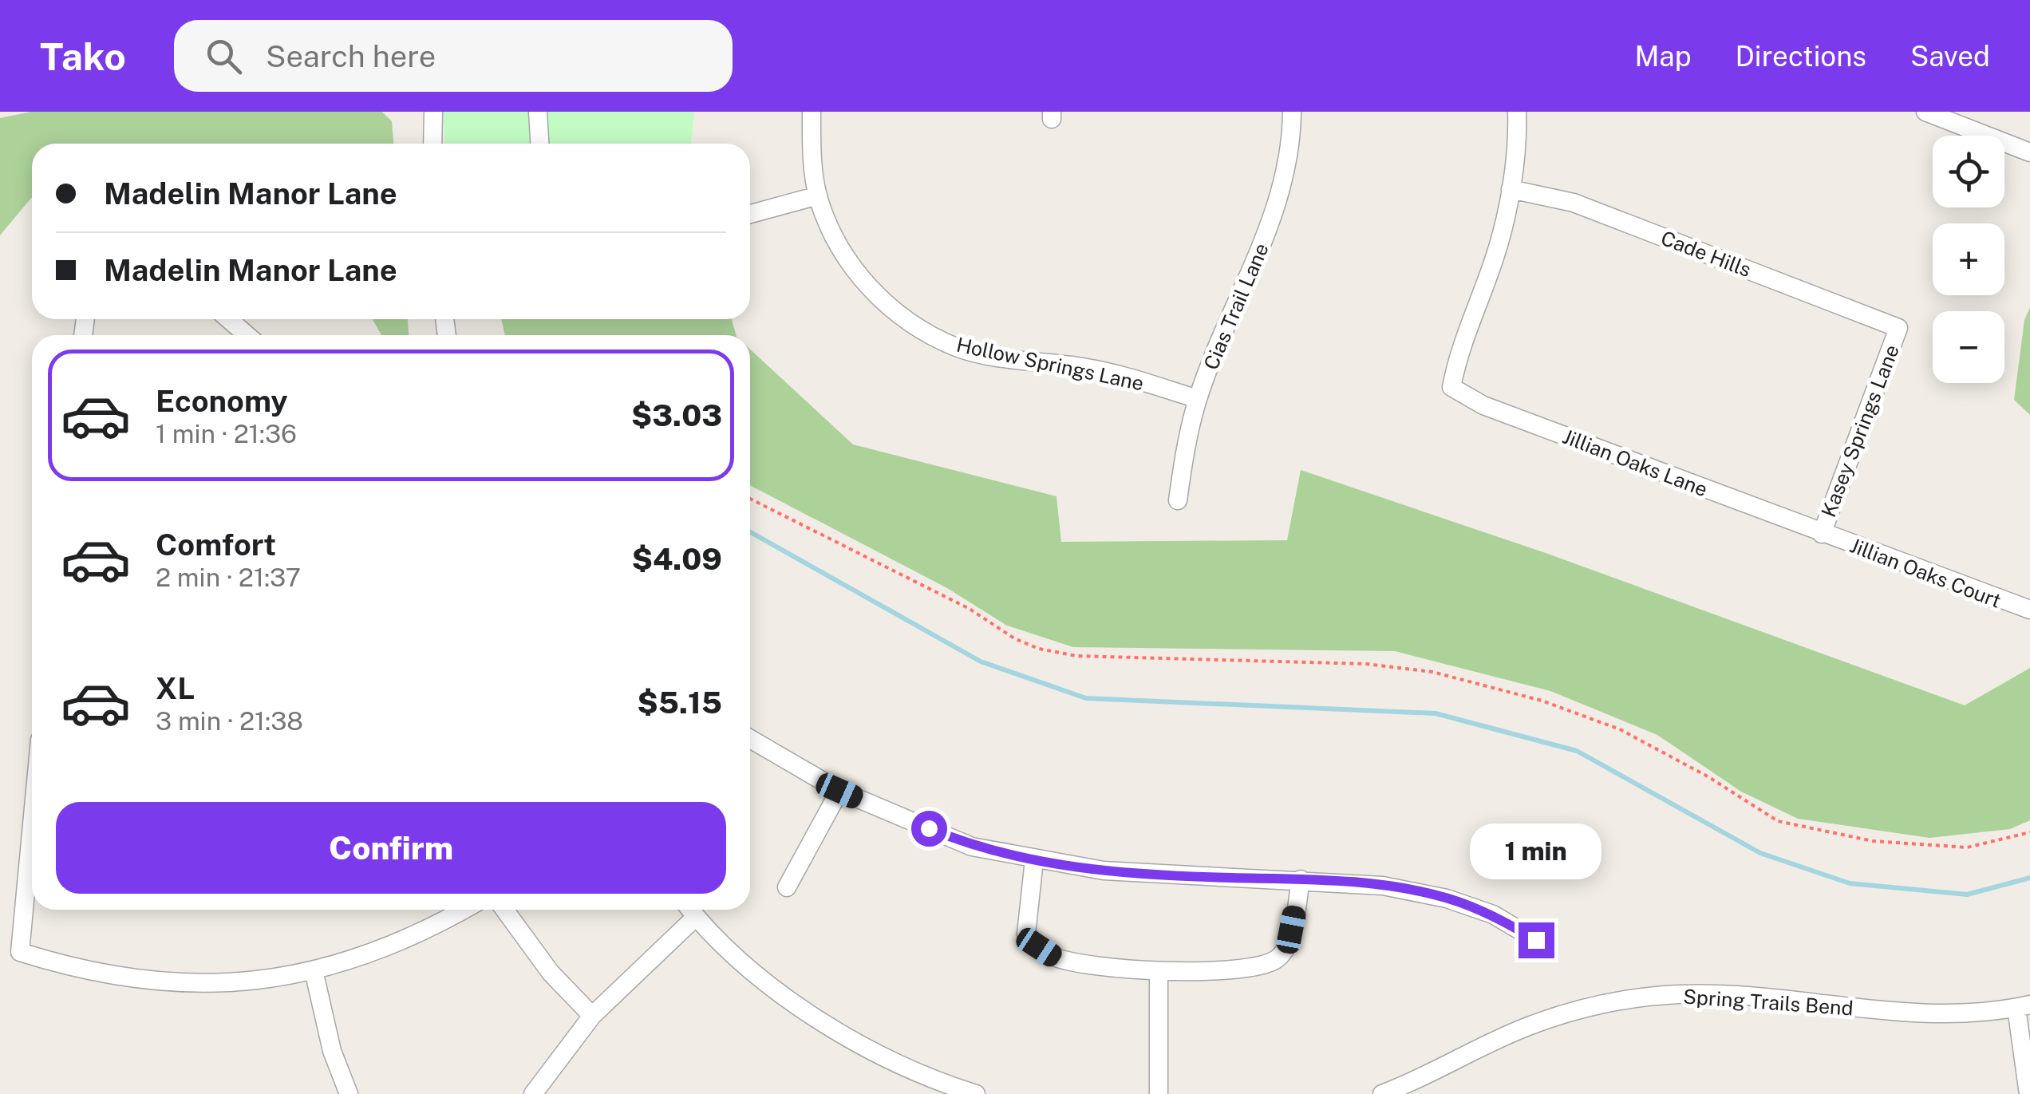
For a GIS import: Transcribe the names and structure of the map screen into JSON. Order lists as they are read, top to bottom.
{
  "streets": {
    "street": [
      "Cade Hills",
      "Cias Trail Lane",
      "Hollow Springs Lane",
      "Kasey Springs Lane",
      "Jillian Oaks Lane",
      "Jillian Oaks Court",
      "Spring Trails Bend"
    ]
  },
  "crossings": [
    ["Cade Hills", "Kasey Springs Lane"],
    ["Cade Hills", "Jillian Oaks Lane"],
    ["Cias Trail Lane", "Hollow Springs Lane"],
    ["Kasey Springs Lane", "Jillian Oaks Lane"],
    ["Kasey Springs Lane", "Jillian Oaks Court"],
    ["Jillian Oaks Lane", "Jillian Oaks Court"]
  ],
  "page": {
    "header": "Tako",
    "search": "Search here",
    "nav": ["Map", "Directions", "Saved"],
    "map_buttons": ["+", "−"],
    "banner": ["Madelin Manor Lane", "Madelin Manor Lane"],
    "list": [
      {
        "name": "Economy",
        "note": "1 min · 21:36",
        "value": "$3.03"
      },
      {
        "name": "Comfort",
        "note": "2 min · 21:37",
        "value": "$4.09"
      },
      {
        "name": "XL",
        "note": "3 min · 21:38",
        "value": "$5.15"
      }
    ],
    "buttons": "Confirm",
    "bubble": "1 min"
  }
}
